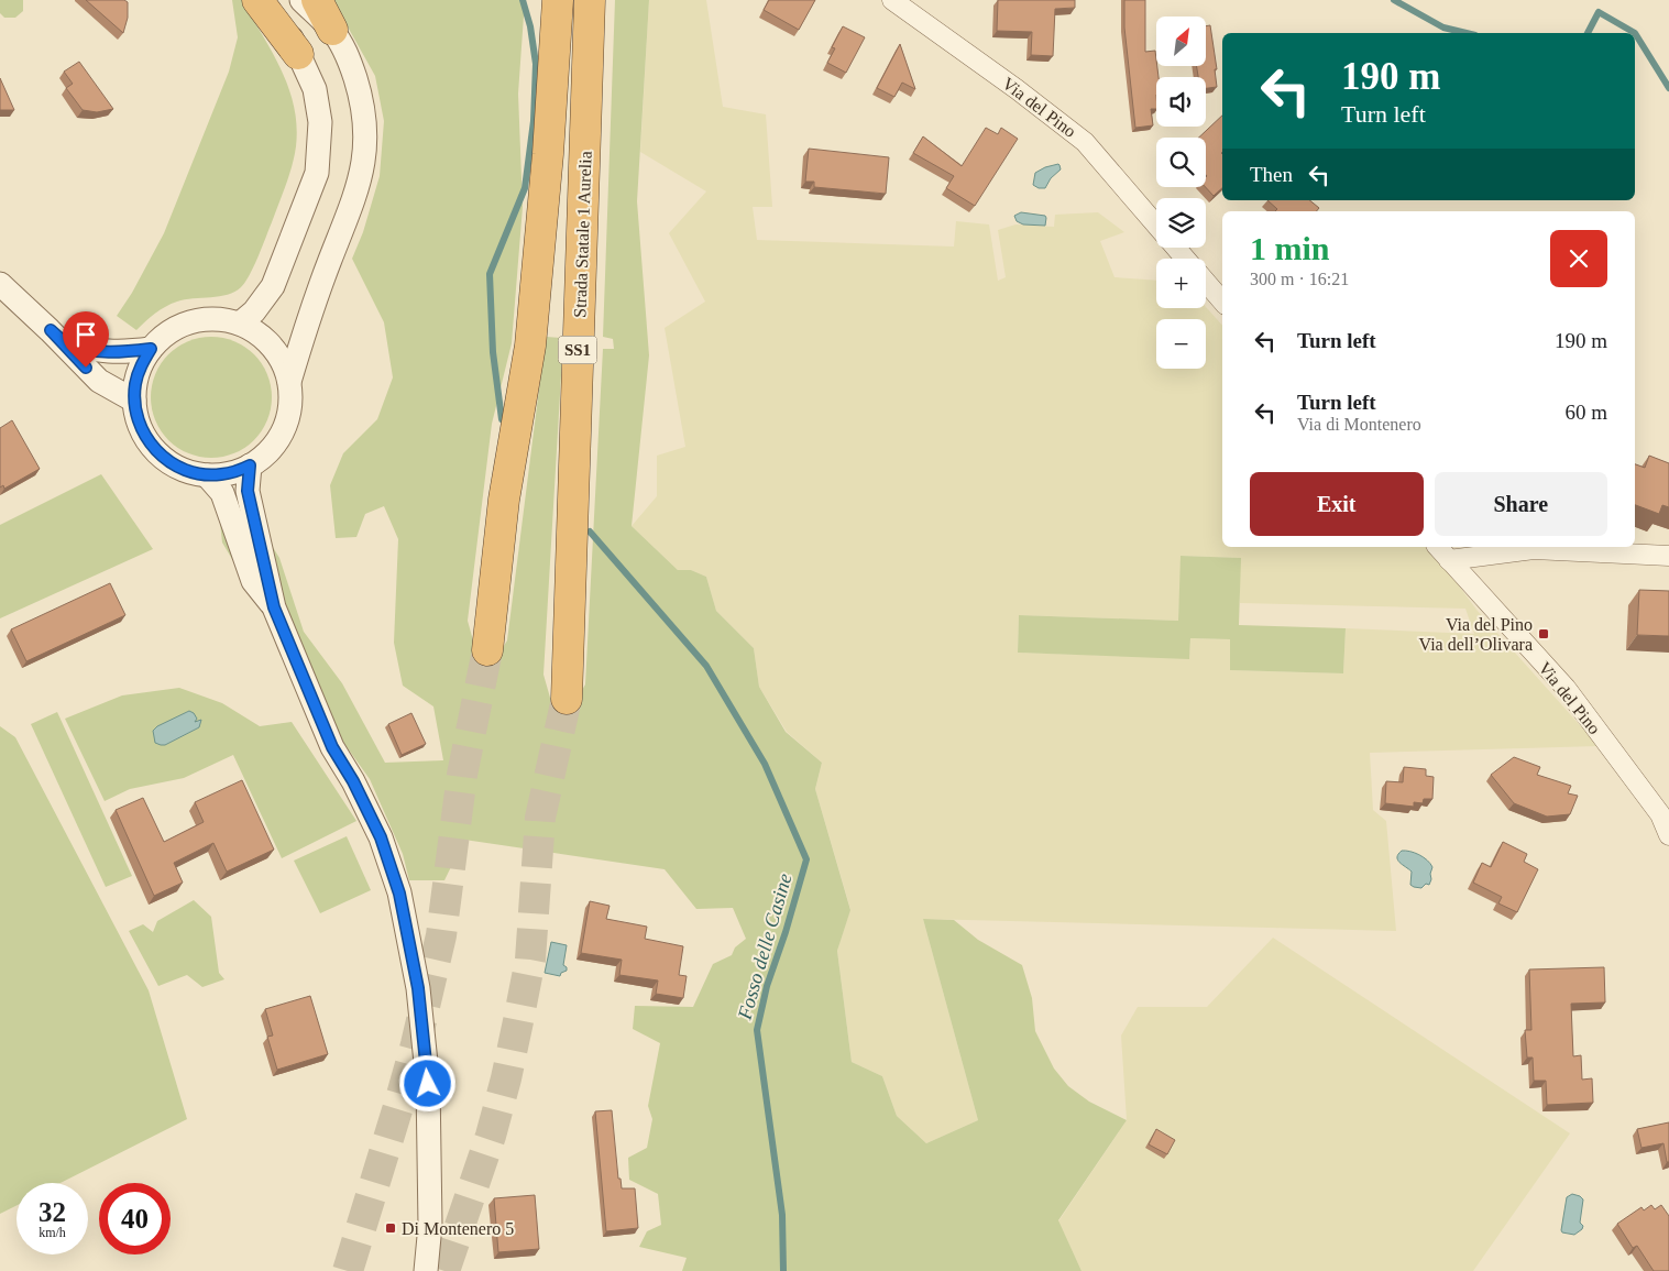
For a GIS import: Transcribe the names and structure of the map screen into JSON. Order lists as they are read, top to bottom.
{
  "streets": {
    "highway": ["Strada Statale 1 Aurelia", "SS1"],
    "street": ["Via del Pino"]
  },
  "water": ["Fosso delle Casine"],
  "places": {
    "transit": ["Via del Pino Via dell’Olivara", "Di Montenero 5"]
  },
  "north": "top right",
  "page": {
    "map_buttons": ["+", "−"],
    "turn": ["190 m", "Turn left"],
    "then": "Then",
    "heading": ["1 min", "300 m · 16:21"],
    "list": [
      {
        "name": "Turn left",
        "value": "190 m"
      },
      {
        "name": "Turn left",
        "note": "Via di Montenero",
        "value": "60 m"
      }
    ],
    "buttons": ["Exit", "Share"],
    "speed": "32 km/h",
    "limit": "40"
  }
}
